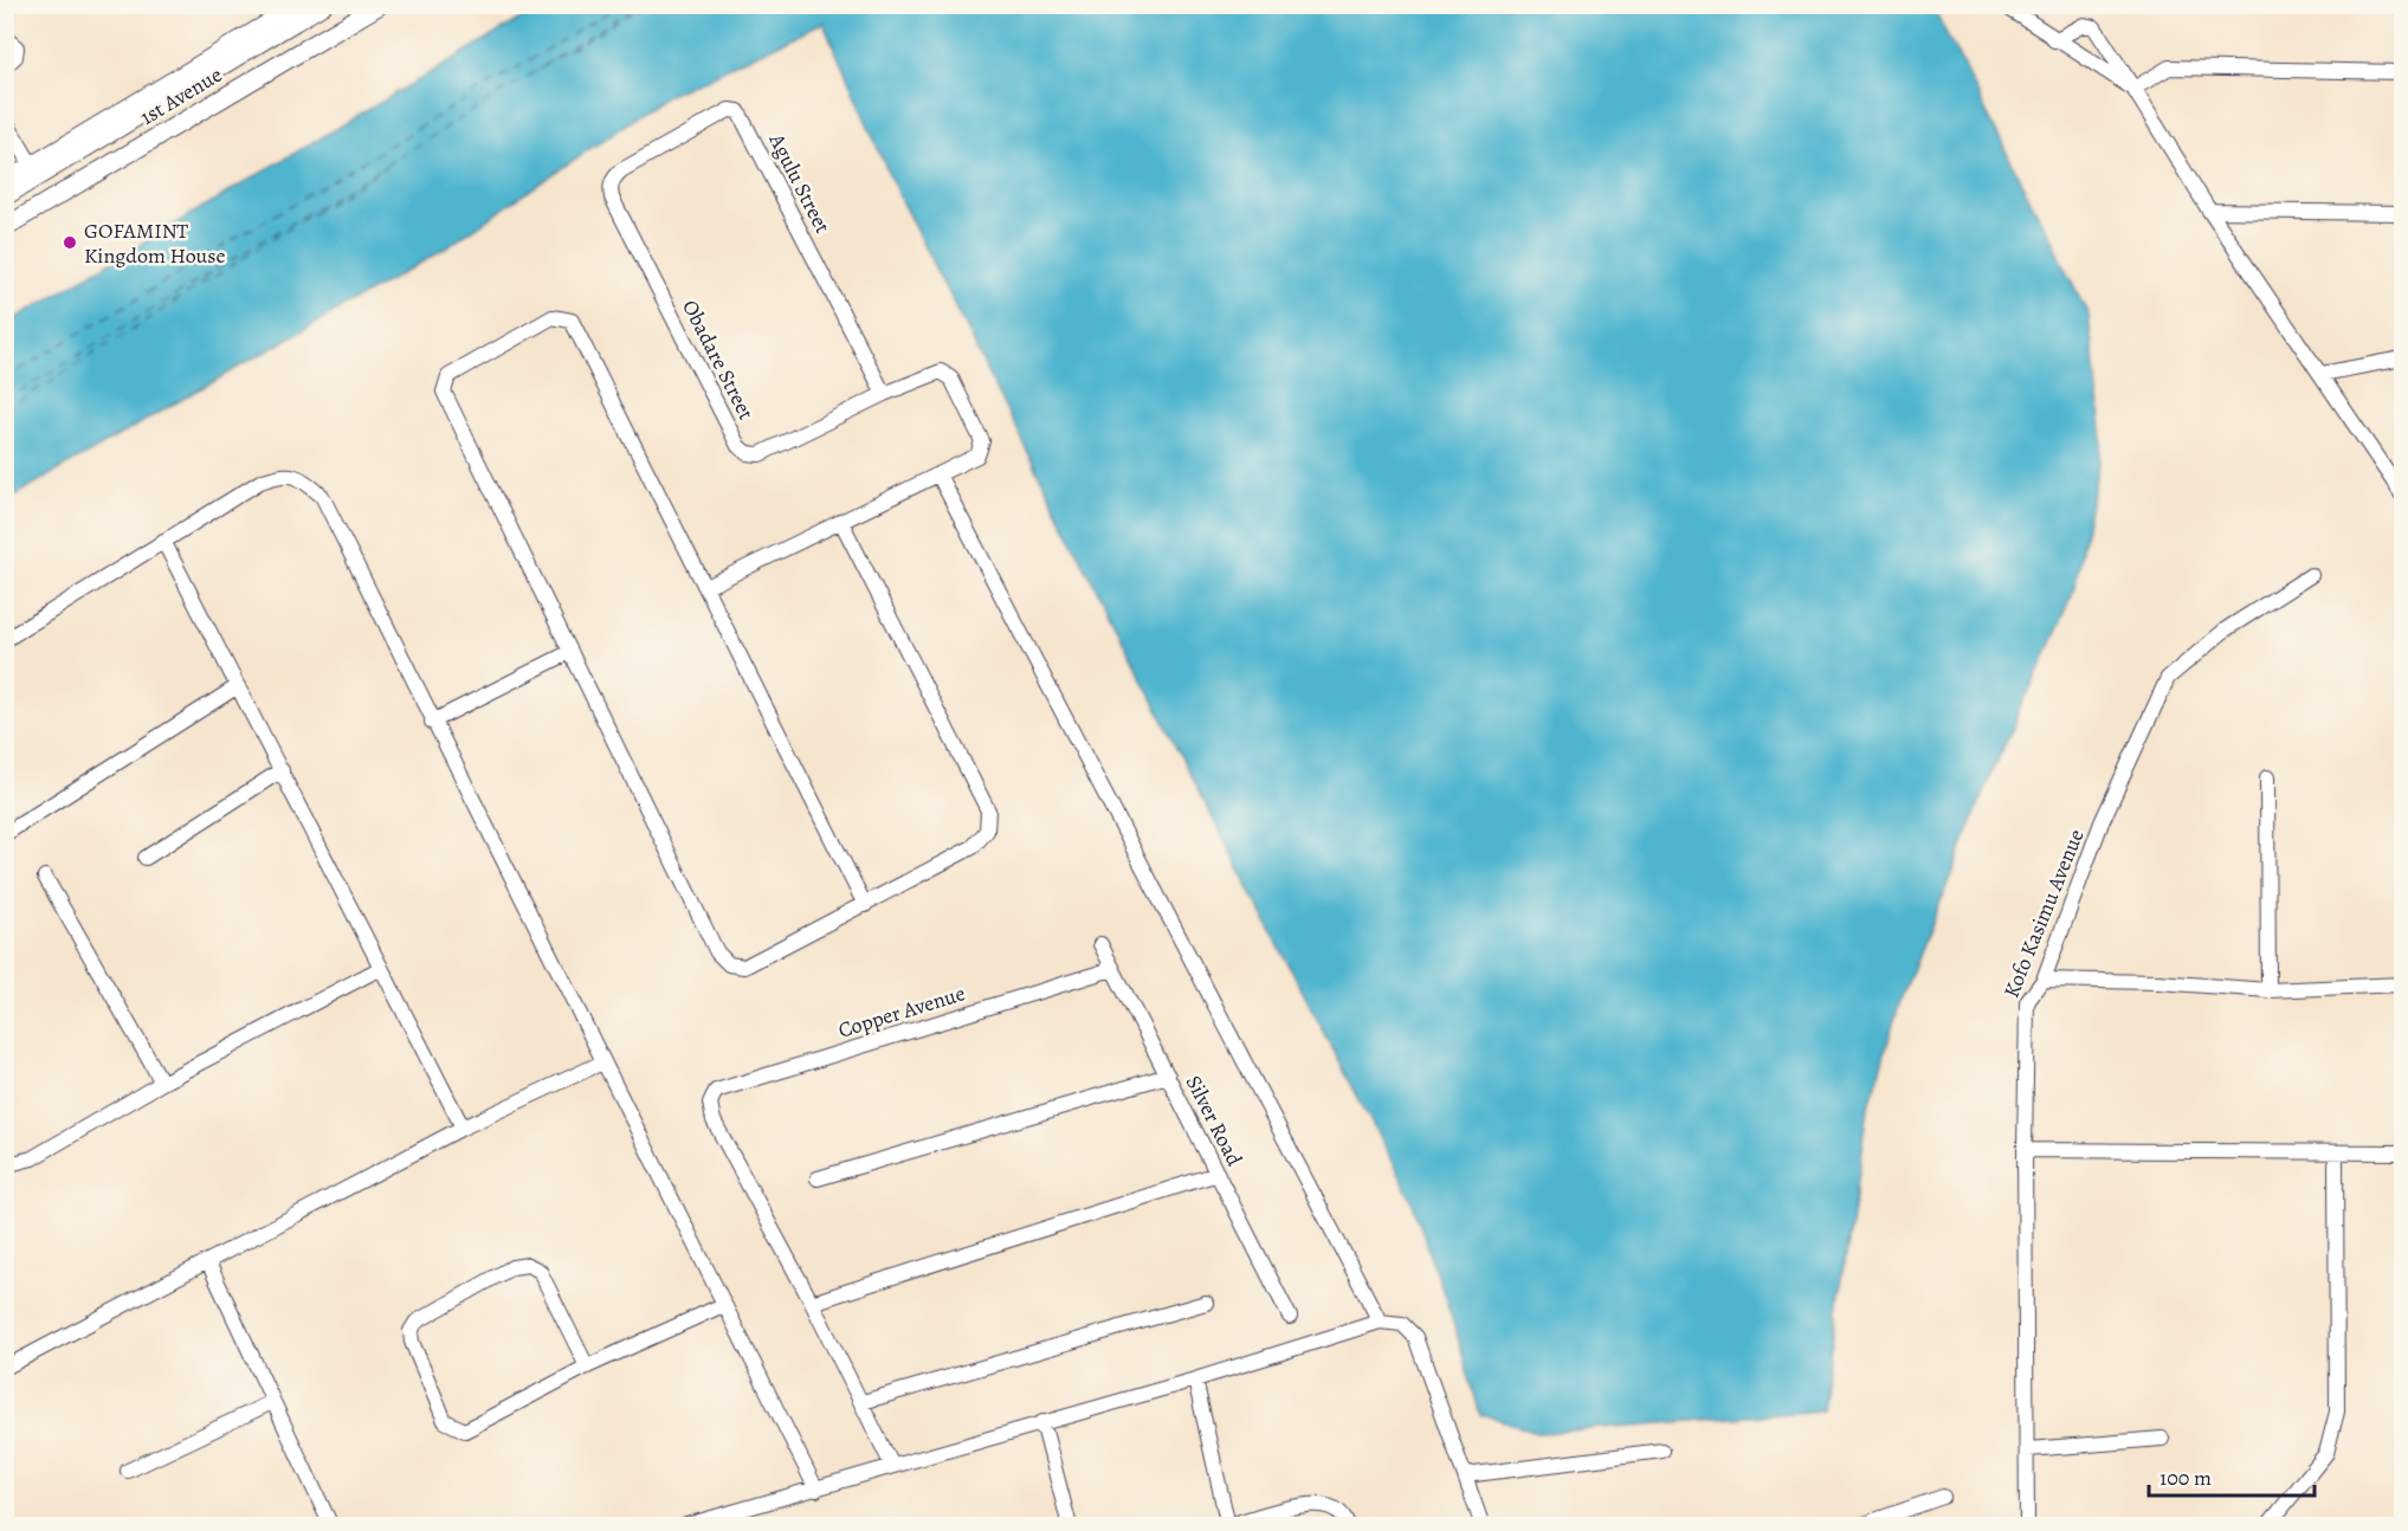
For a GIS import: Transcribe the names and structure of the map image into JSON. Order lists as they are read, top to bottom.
{
  "streets": {
    "main road": ["1st Avenue"],
    "street": [
      "Agulu Street",
      "Obadare Street",
      "Kofo Kasimu Avenue",
      "Copper Avenue",
      "Silver Road"
    ]
  },
  "crossings": [
    ["Agulu Street", "Obadare Street"],
    ["Copper Avenue", "Silver Road"]
  ],
  "places": ["GOFAMINT Kingdom House"],
  "scale_bar": "100 m"
}
